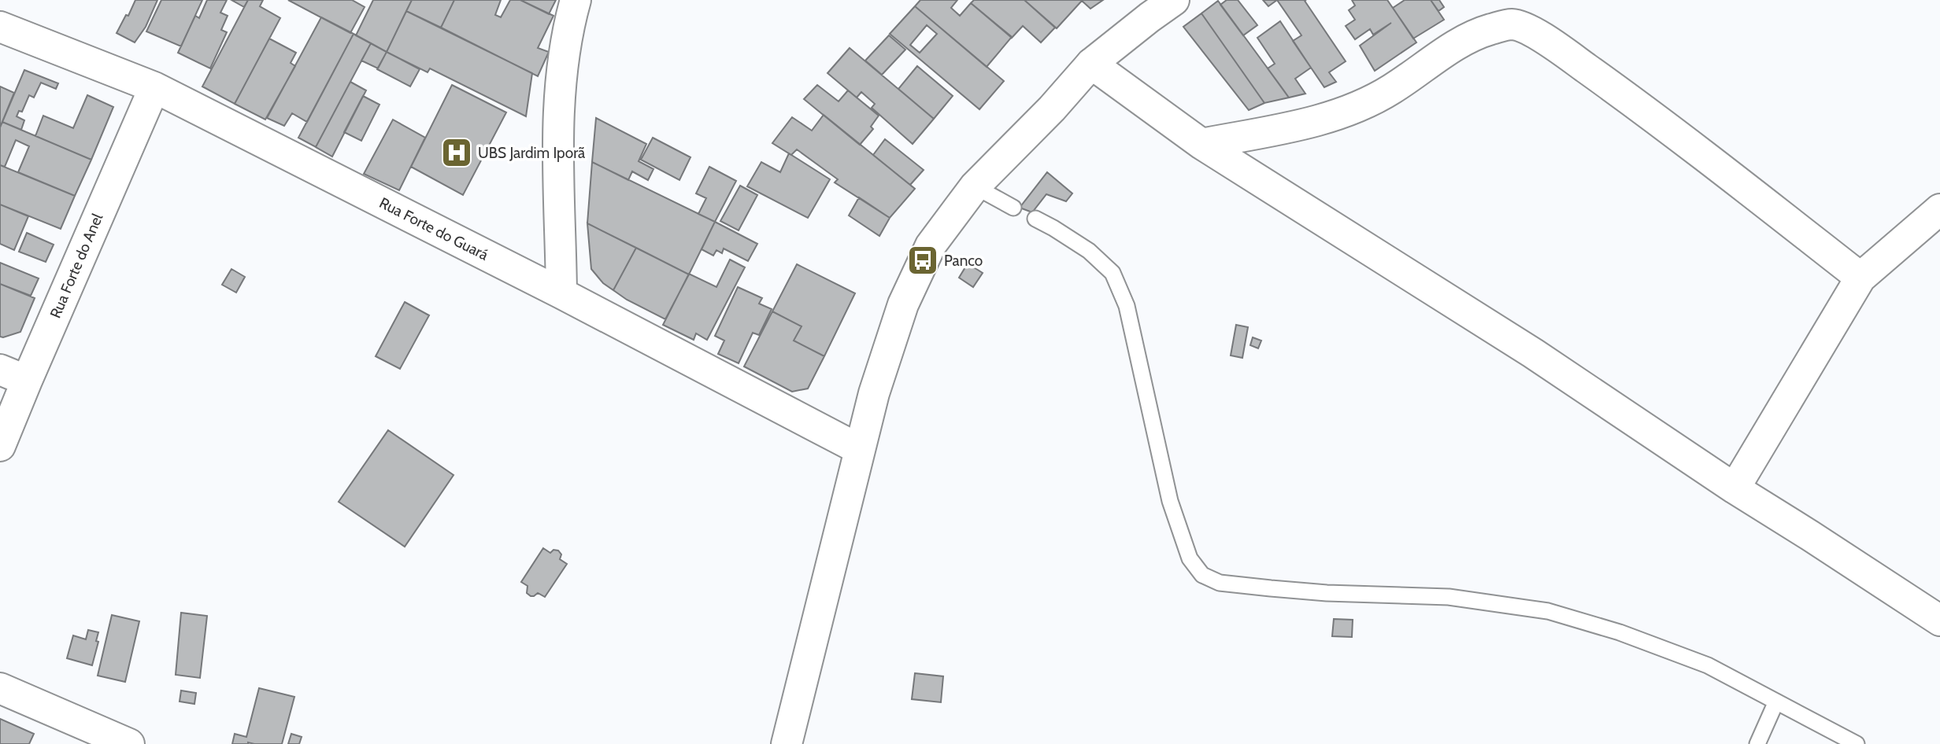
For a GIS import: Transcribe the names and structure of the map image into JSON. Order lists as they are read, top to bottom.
{
  "streets": {
    "street": ["Rua Forte do Guará", "Rua Forte do Anel"]
  },
  "crossings": [
    ["Rua Forte do Guará", "Rua Forte do Anel"]
  ],
  "places": {
    "hospital": ["UBS Jardim Iporã"],
    "bus stop": ["Panco"]
  }
}
